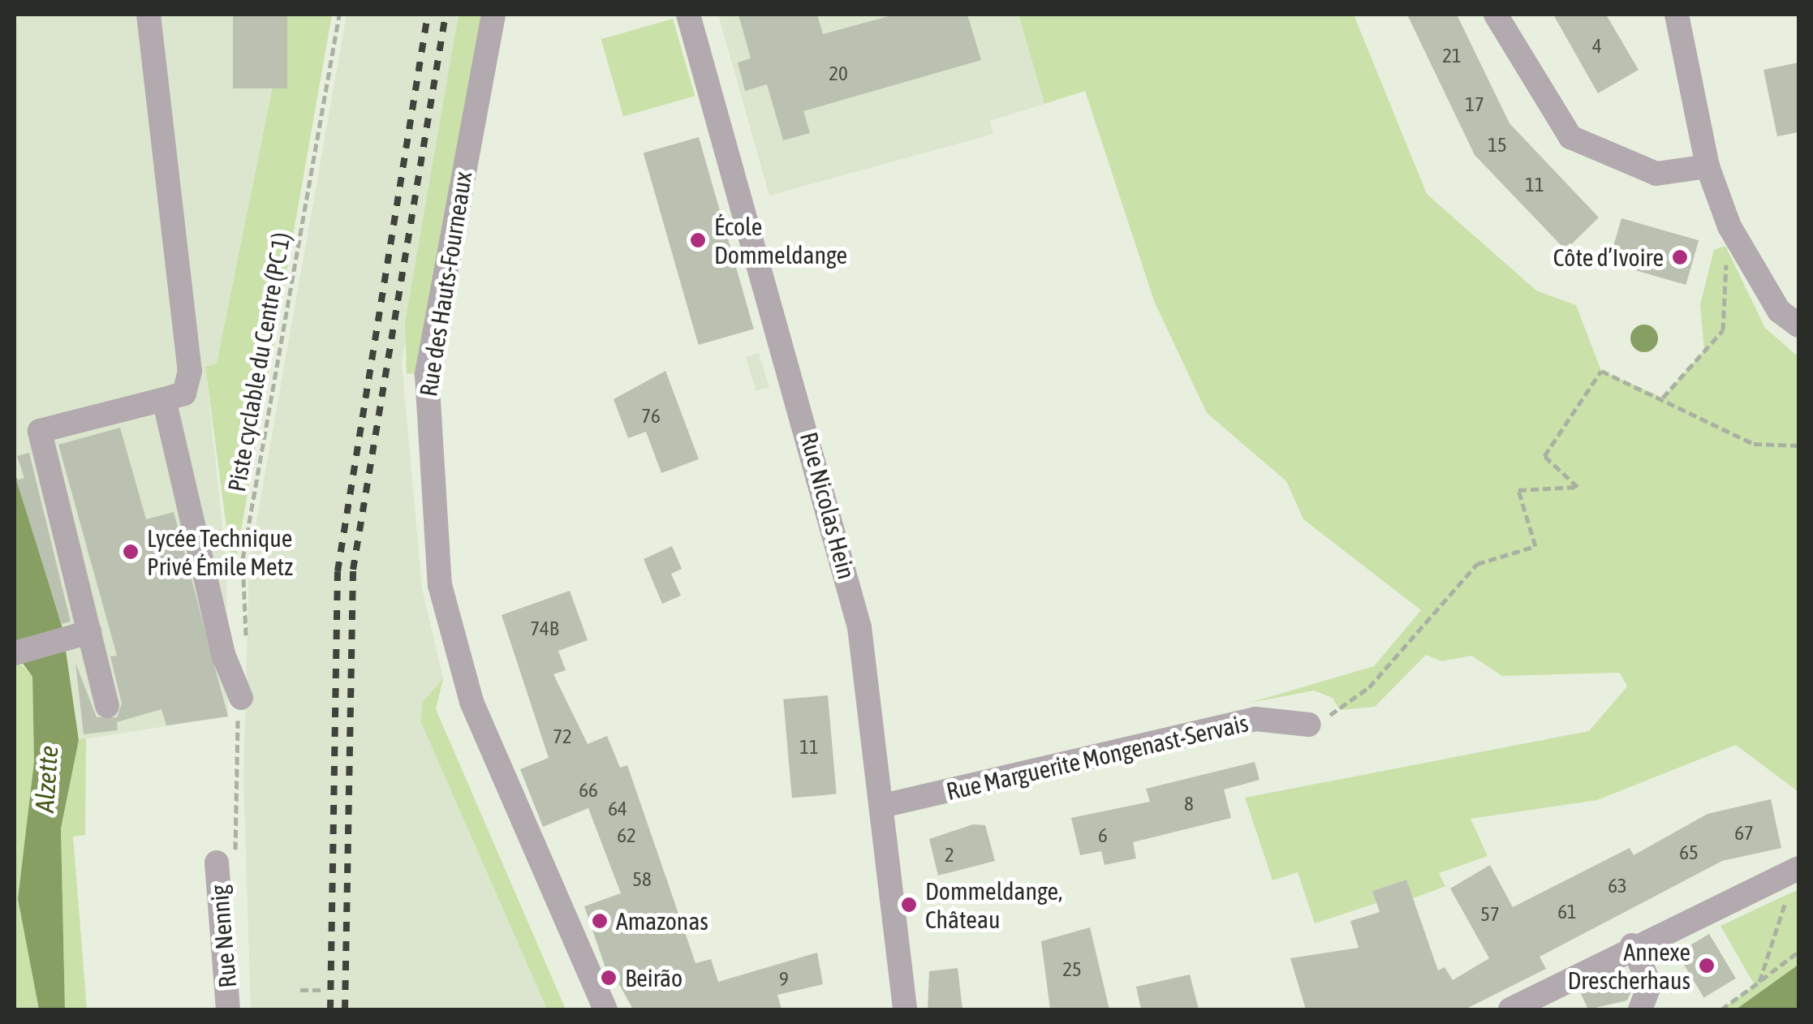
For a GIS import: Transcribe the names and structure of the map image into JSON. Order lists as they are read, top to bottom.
{
  "streets": {
    "street": [
      "Rue des Hauts-Fourneaux",
      "Rue Nicolas Hein",
      "Rue Marguerite Mongenast-Servais",
      "Rue Nennig"
    ],
    "path": ["Piste cyclable du Centre (PC 1)"]
  },
  "crossings": [
    ["Rue Nicolas Hein", "Rue Marguerite Mongenast-Servais"]
  ],
  "water": ["Alzette"],
  "places": [
    "École Dommeldange",
    "Côte d’Ivoire",
    "Lycée Technique Privé Émile Metz",
    "Dommeldange, Château",
    "Amazonas",
    "Annexe Drescherhaus",
    "Beirão"
  ],
  "house_numbers": [
    "4",
    "21",
    "20",
    "17",
    "15",
    "11",
    "76",
    "74B",
    "72",
    "11",
    "66",
    "8",
    "64",
    "67",
    "62",
    "6",
    "65",
    "2",
    "58",
    "63",
    "61",
    "57",
    "25",
    "9"
  ]
}
